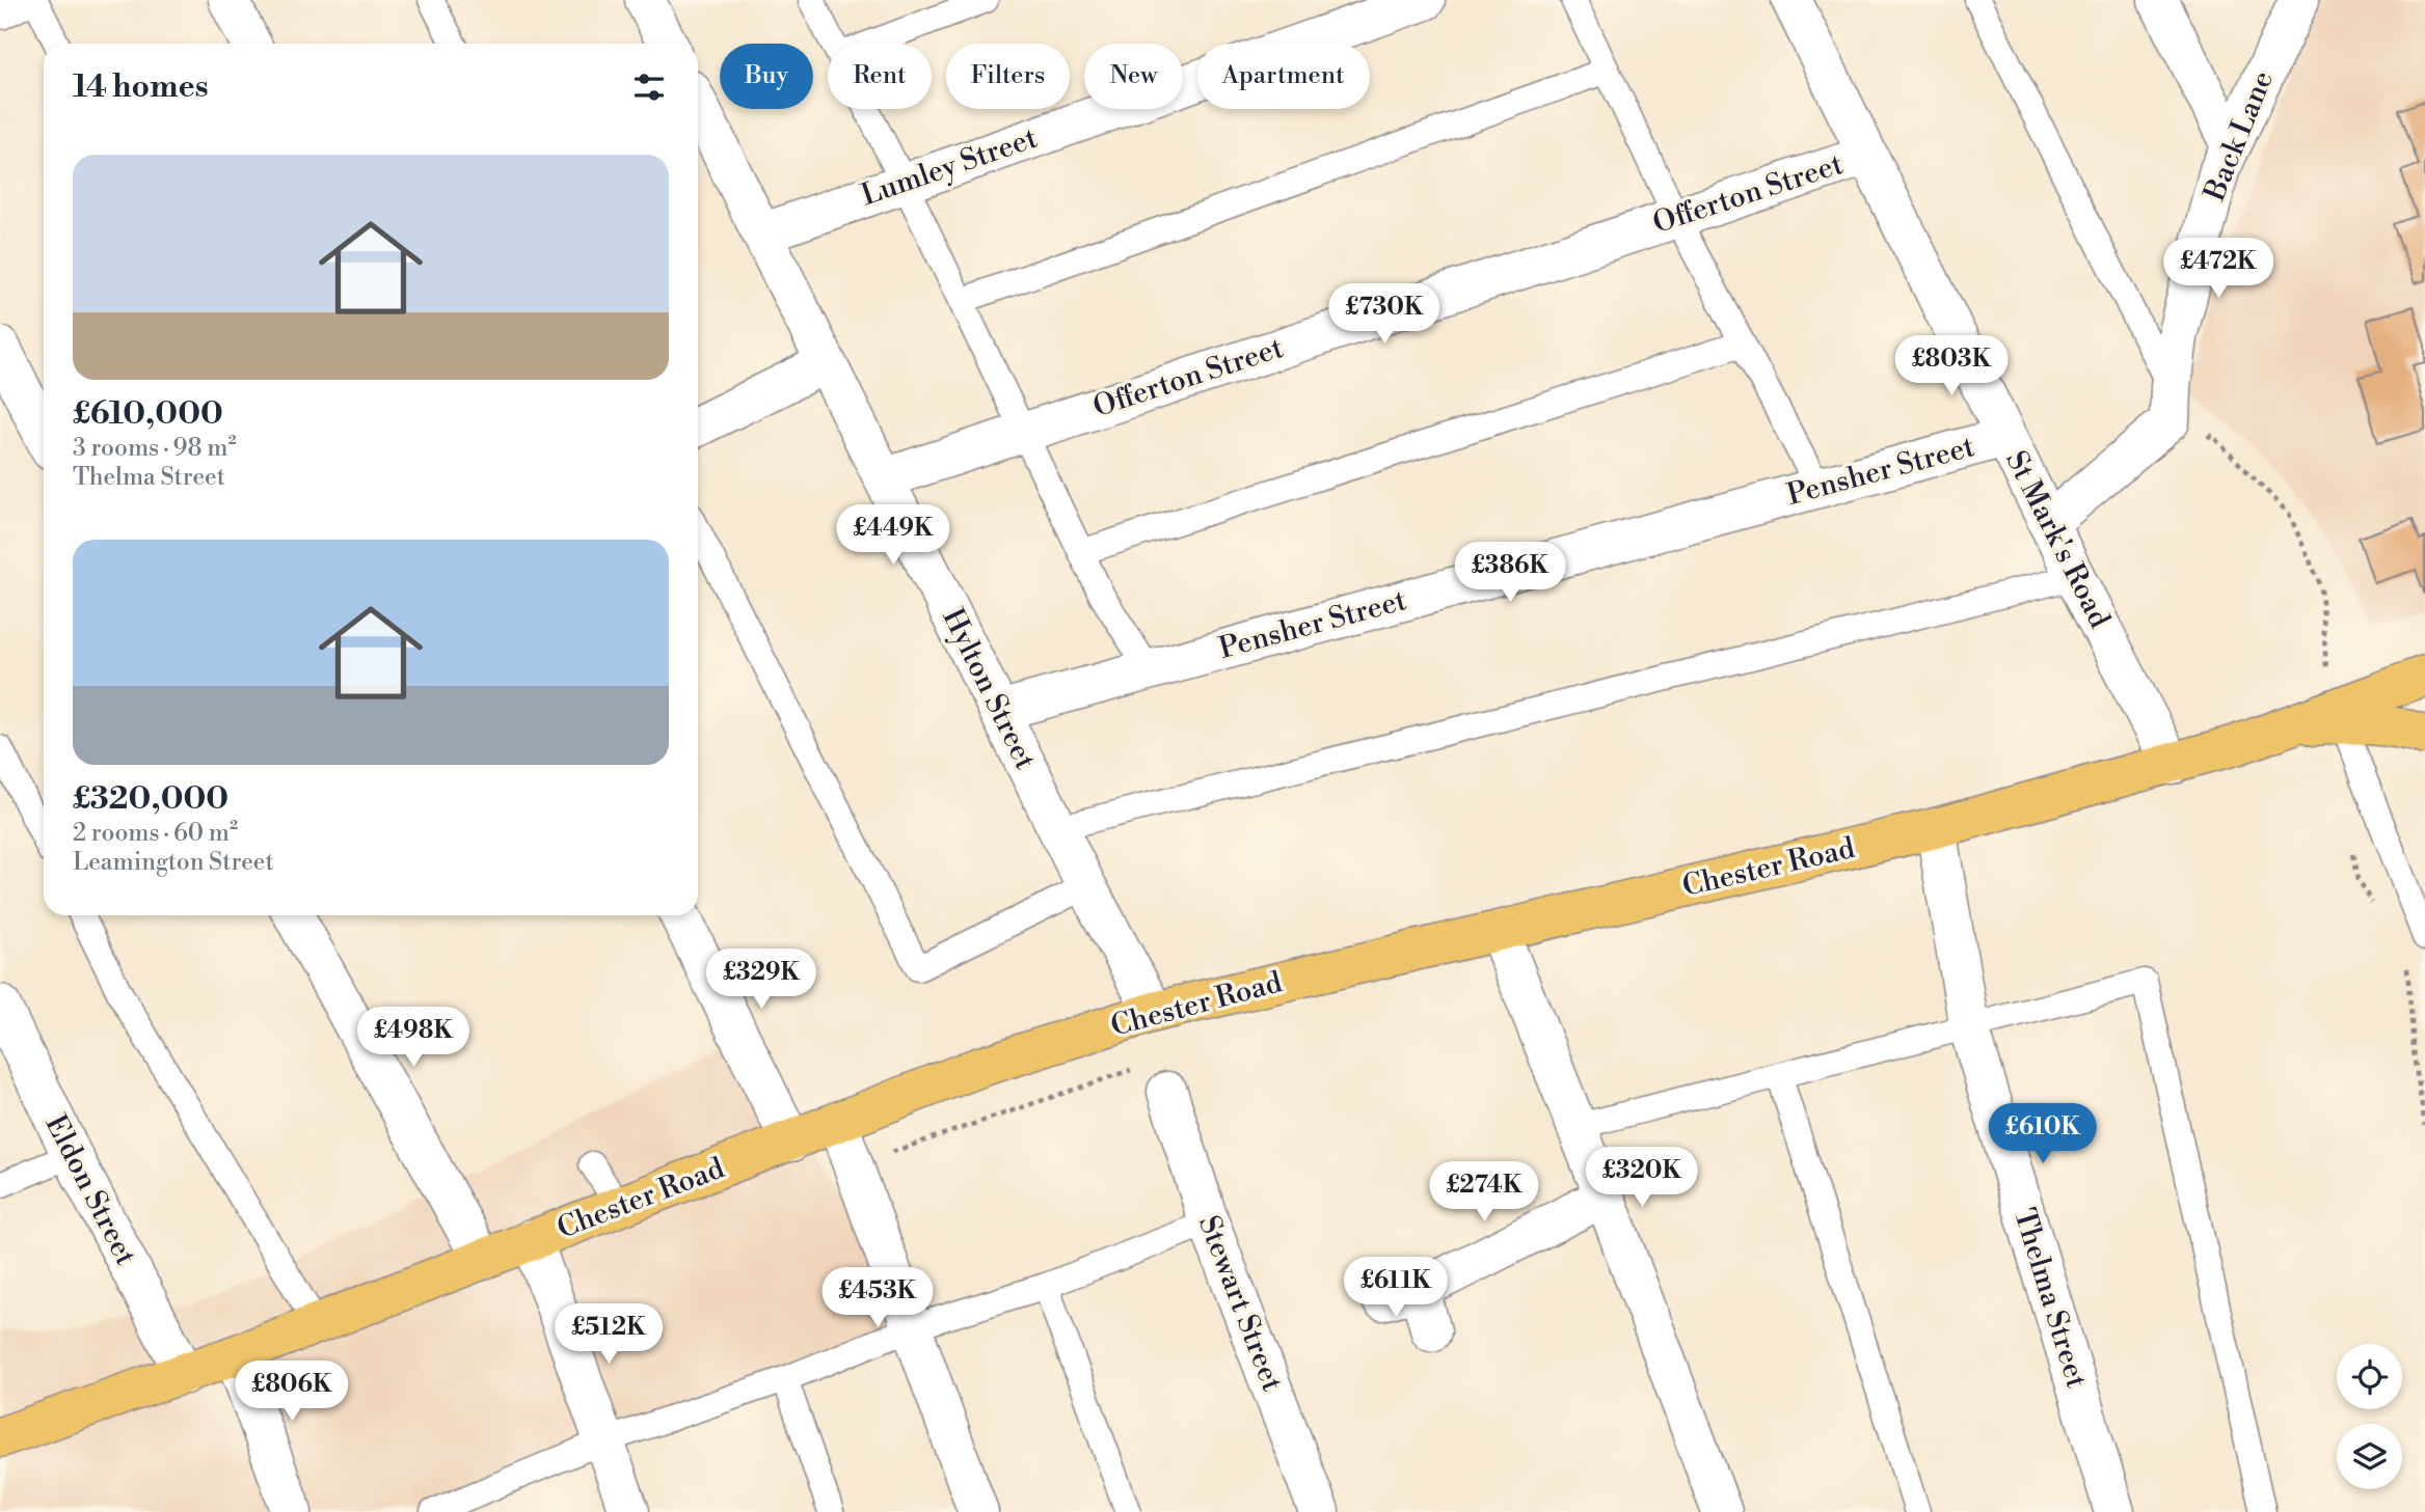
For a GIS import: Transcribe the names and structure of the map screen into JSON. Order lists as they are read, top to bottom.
{
  "streets": {
    "main road": ["Chester Road"],
    "street": [
      "Back Lane",
      "Lumley Street",
      "Offerton Street",
      "Pensher Street",
      "St Mark's Road",
      "Hylton Street",
      "Eldon Street",
      "Thelma Street",
      "Stewart Street"
    ]
  },
  "crossings": [
    ["Back Lane", "St Mark's Road"],
    ["Lumley Street", "Hylton Street"],
    ["Offerton Street", "St Mark's Road"],
    ["Offerton Street", "Hylton Street"],
    ["Pensher Street", "St Mark's Road"],
    ["Pensher Street", "Hylton Street"],
    ["St Mark's Road", "Chester Road"],
    ["Hylton Street", "Chester Road"],
    ["Chester Road", "Eldon Street"],
    ["Chester Road", "Thelma Street"]
  ],
  "page": {
    "chip": [
      "Buy",
      "Rent",
      "Filters",
      "New",
      "Apartment"
    ],
    "heading": "14 homes",
    "list": [
      {
        "name": "£610,000",
        "note": "3 rooms · 98 m² · Thelma Street"
      },
      {
        "name": "£320,000",
        "note": "2 rooms · 60 m² · Leamington Street"
      }
    ],
    "price": [
      "£472K",
      "£730K",
      "£803K",
      "£449K",
      "£386K",
      "£329K",
      "£498K",
      "£610K",
      "£320K",
      "£274K",
      "£611K",
      "£453K",
      "£512K",
      "£806K"
    ]
  }
}
